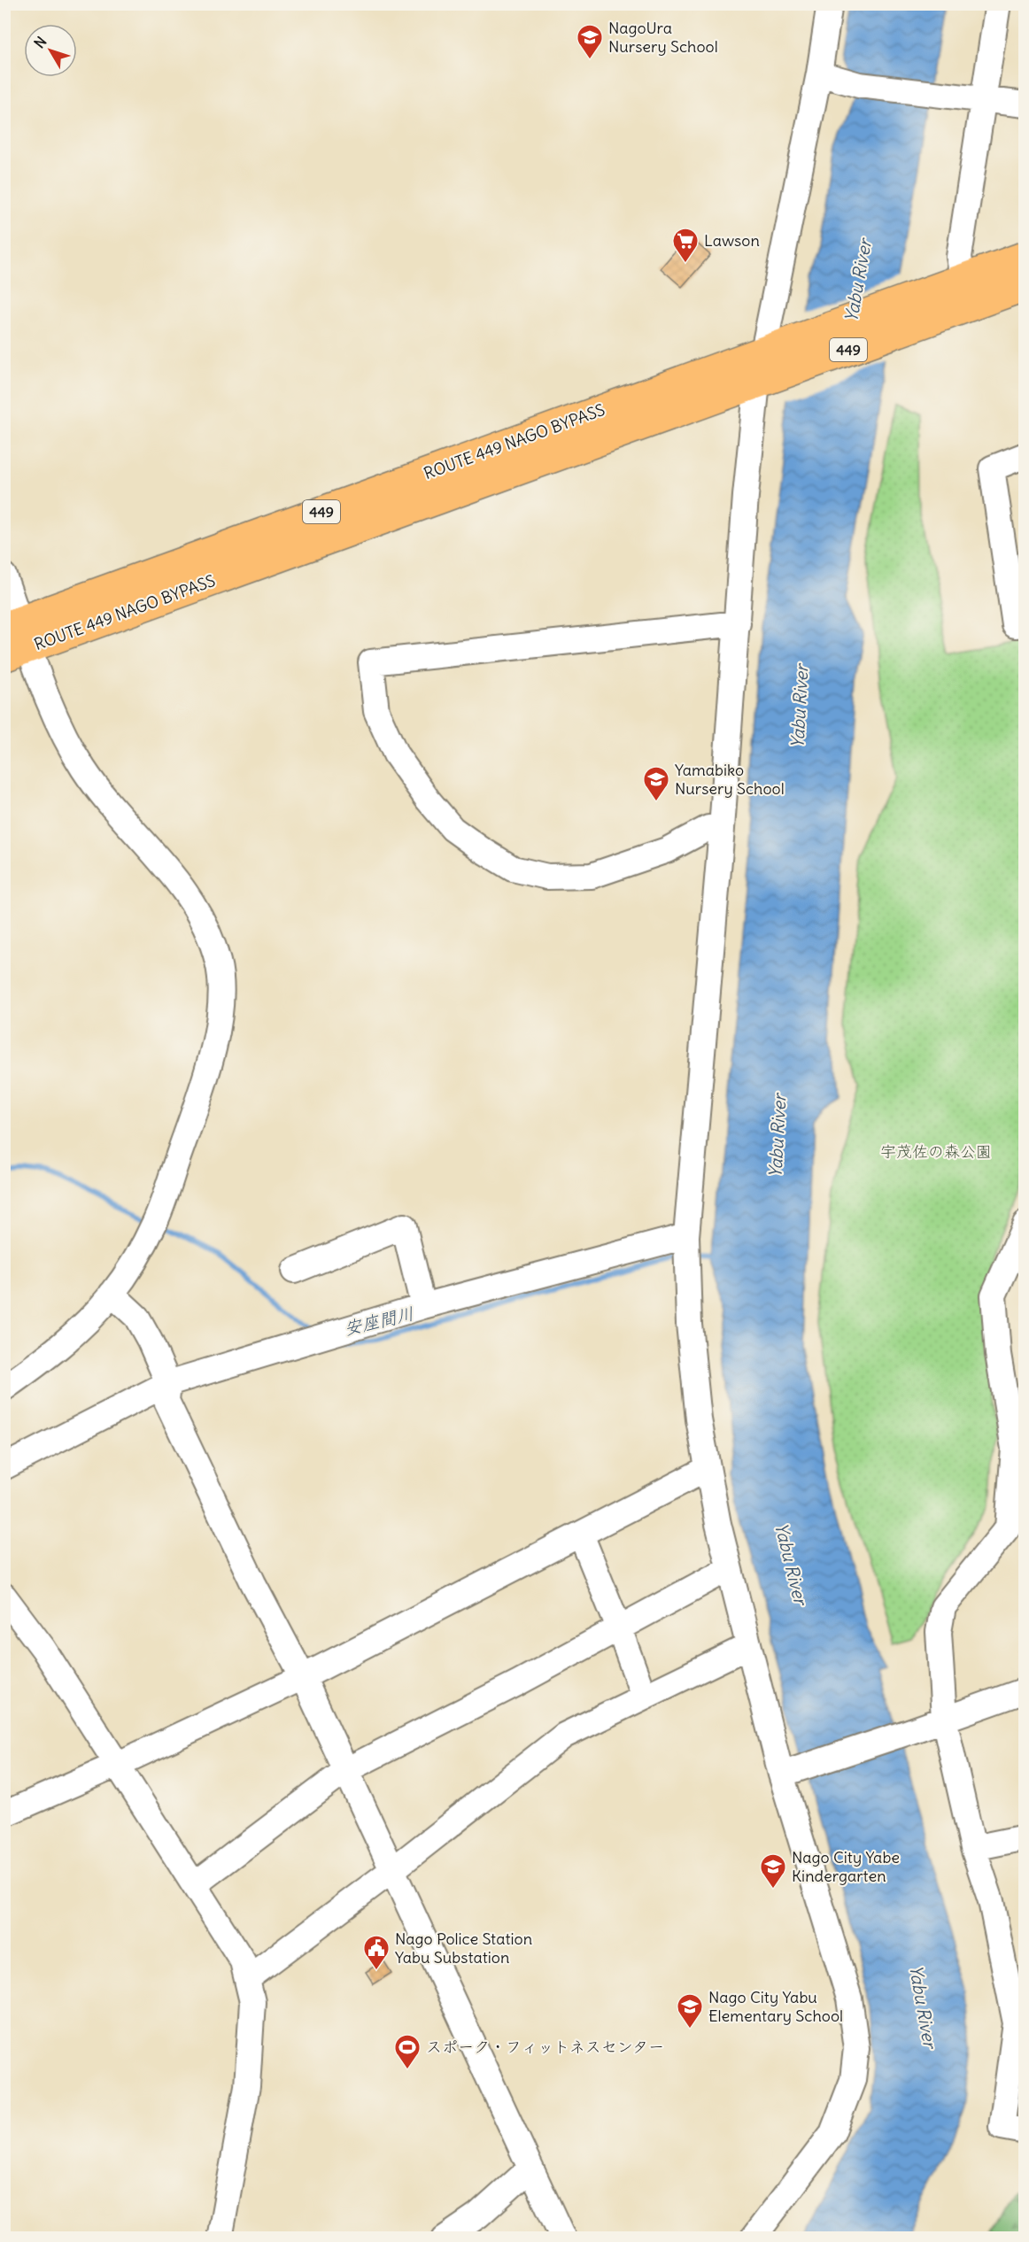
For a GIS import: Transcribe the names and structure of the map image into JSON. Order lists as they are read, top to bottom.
{
  "streets": {
    "highway": ["449", "ROUTE 449 NAGO BYPASS"]
  },
  "water": ["Yabu River", "安座間川"],
  "parks": ["宇茂佐の森公園"],
  "places": {
    "school or university": [
      "NagoUra Nursery School",
      "Yamabiko Nursery School",
      "Nago City Yabe Kindergarten",
      "Nago City Yabu Elementary School"
    ],
    "supermarket": ["Lawson"],
    "public building": ["Nago Police Station Yabu Substation"],
    "sports": ["スポーク・フィットネスセンター"]
  },
  "north": "top left"
}
